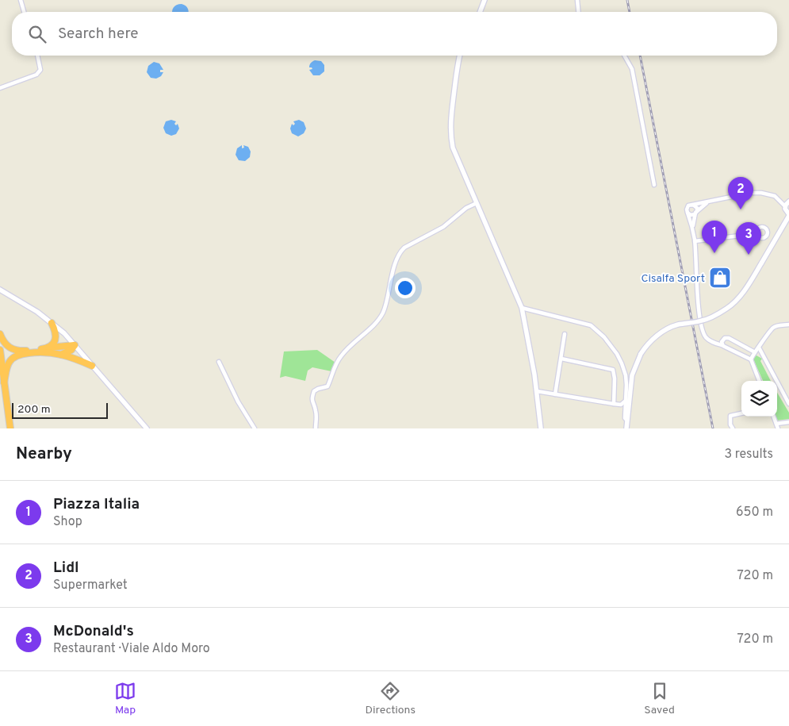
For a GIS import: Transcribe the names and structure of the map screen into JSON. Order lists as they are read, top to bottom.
{
  "places": {
    "shop": ["Cisalfa Sport"]
  },
  "scale_bar": "200 m",
  "page": {
    "search": "Search here",
    "pins": ["2", "1", "3"],
    "scale": "200 m",
    "heading": ["Nearby", "3 results"],
    "list": [
      {
        "mark": "1",
        "name": "Piazza Italia",
        "note": "Shop",
        "value": "650 m"
      },
      {
        "mark": "2",
        "name": "Lidl",
        "note": "Supermarket",
        "value": "720 m"
      },
      {
        "mark": "3",
        "name": "McDonald's",
        "note": "Restaurant · Viale Aldo Moro",
        "value": "720 m"
      }
    ],
    "nav": ["Map", "Directions", "Saved"]
  }
}
